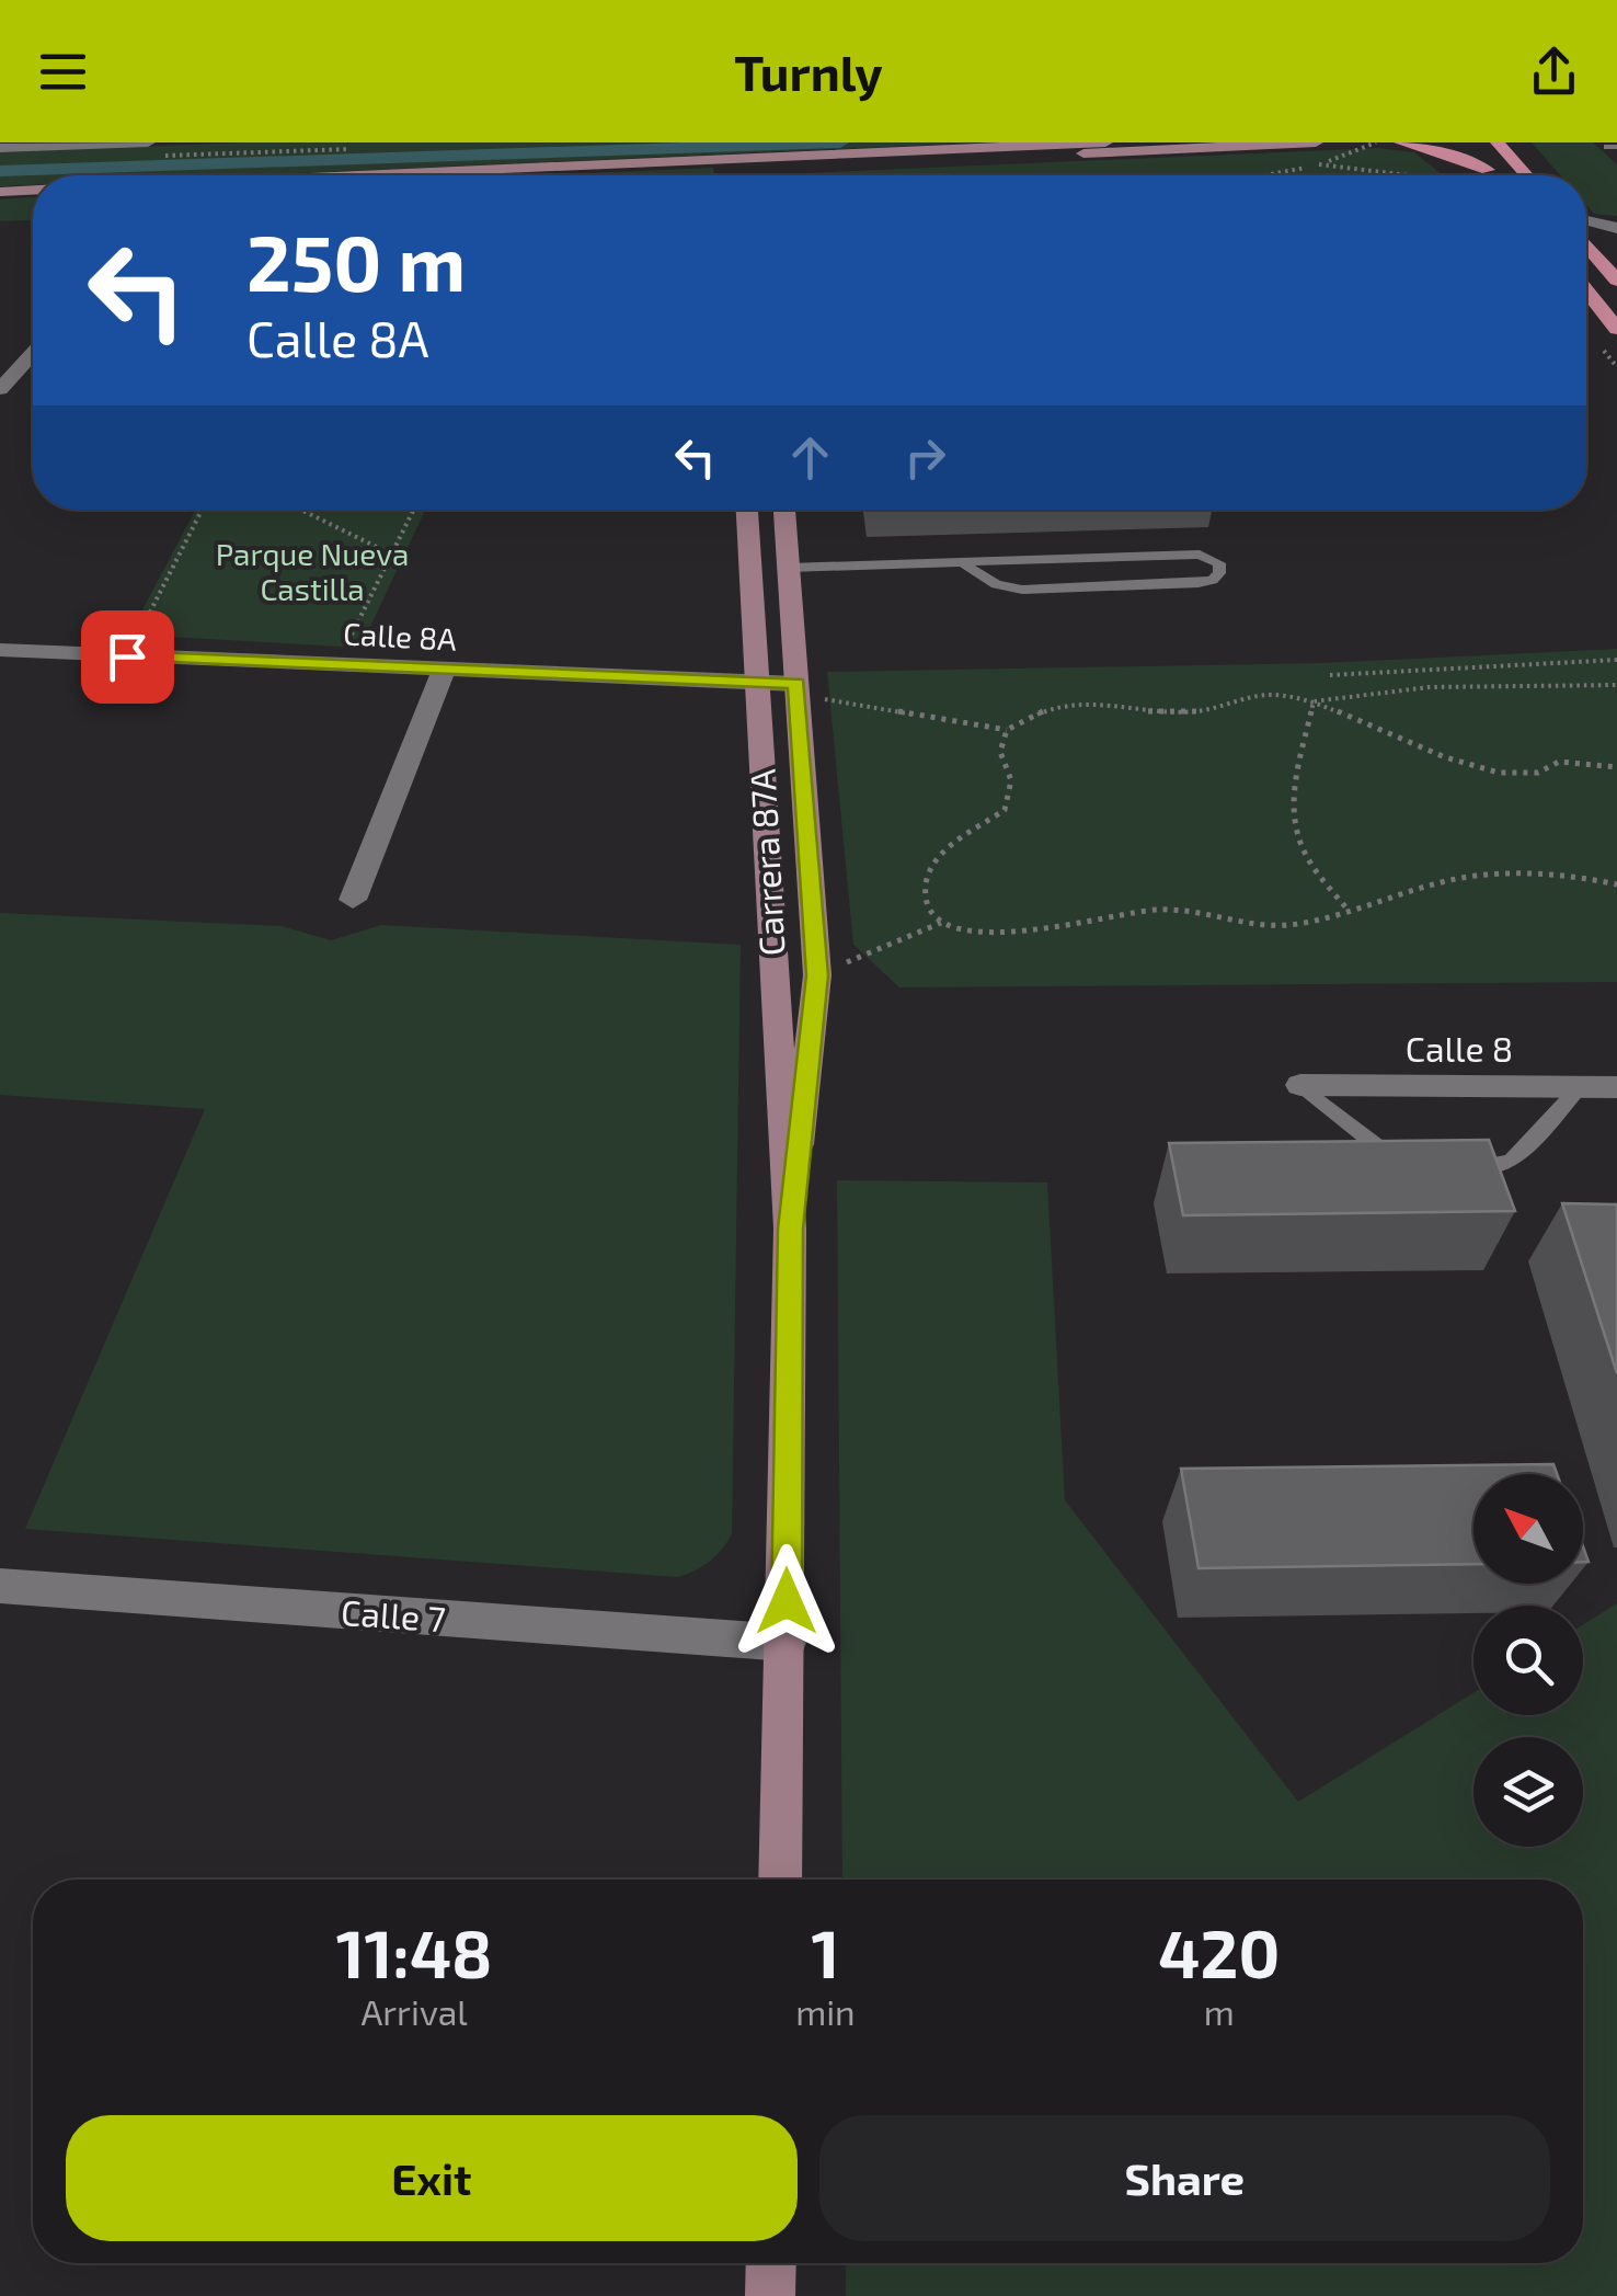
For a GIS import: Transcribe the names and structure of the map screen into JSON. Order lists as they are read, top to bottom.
{
  "streets": {
    "street": [
      "Calle 8A",
      "Carrera 87A",
      "Calle 8",
      "Calle 7"
    ]
  },
  "crossings": [
    ["Calle 8A", "Carrera 87A"],
    ["Carrera 87A", "Calle 7"]
  ],
  "parks": ["Parque Nueva Castilla"],
  "north": "top left",
  "page": {
    "header": "Turnly",
    "turn": ["250 m", "Calle 8A"],
    "eta": [
      "11:48",
      "Arrival",
      "1",
      "min",
      "420",
      "m"
    ],
    "buttons": ["Exit", "Share"]
  }
}
